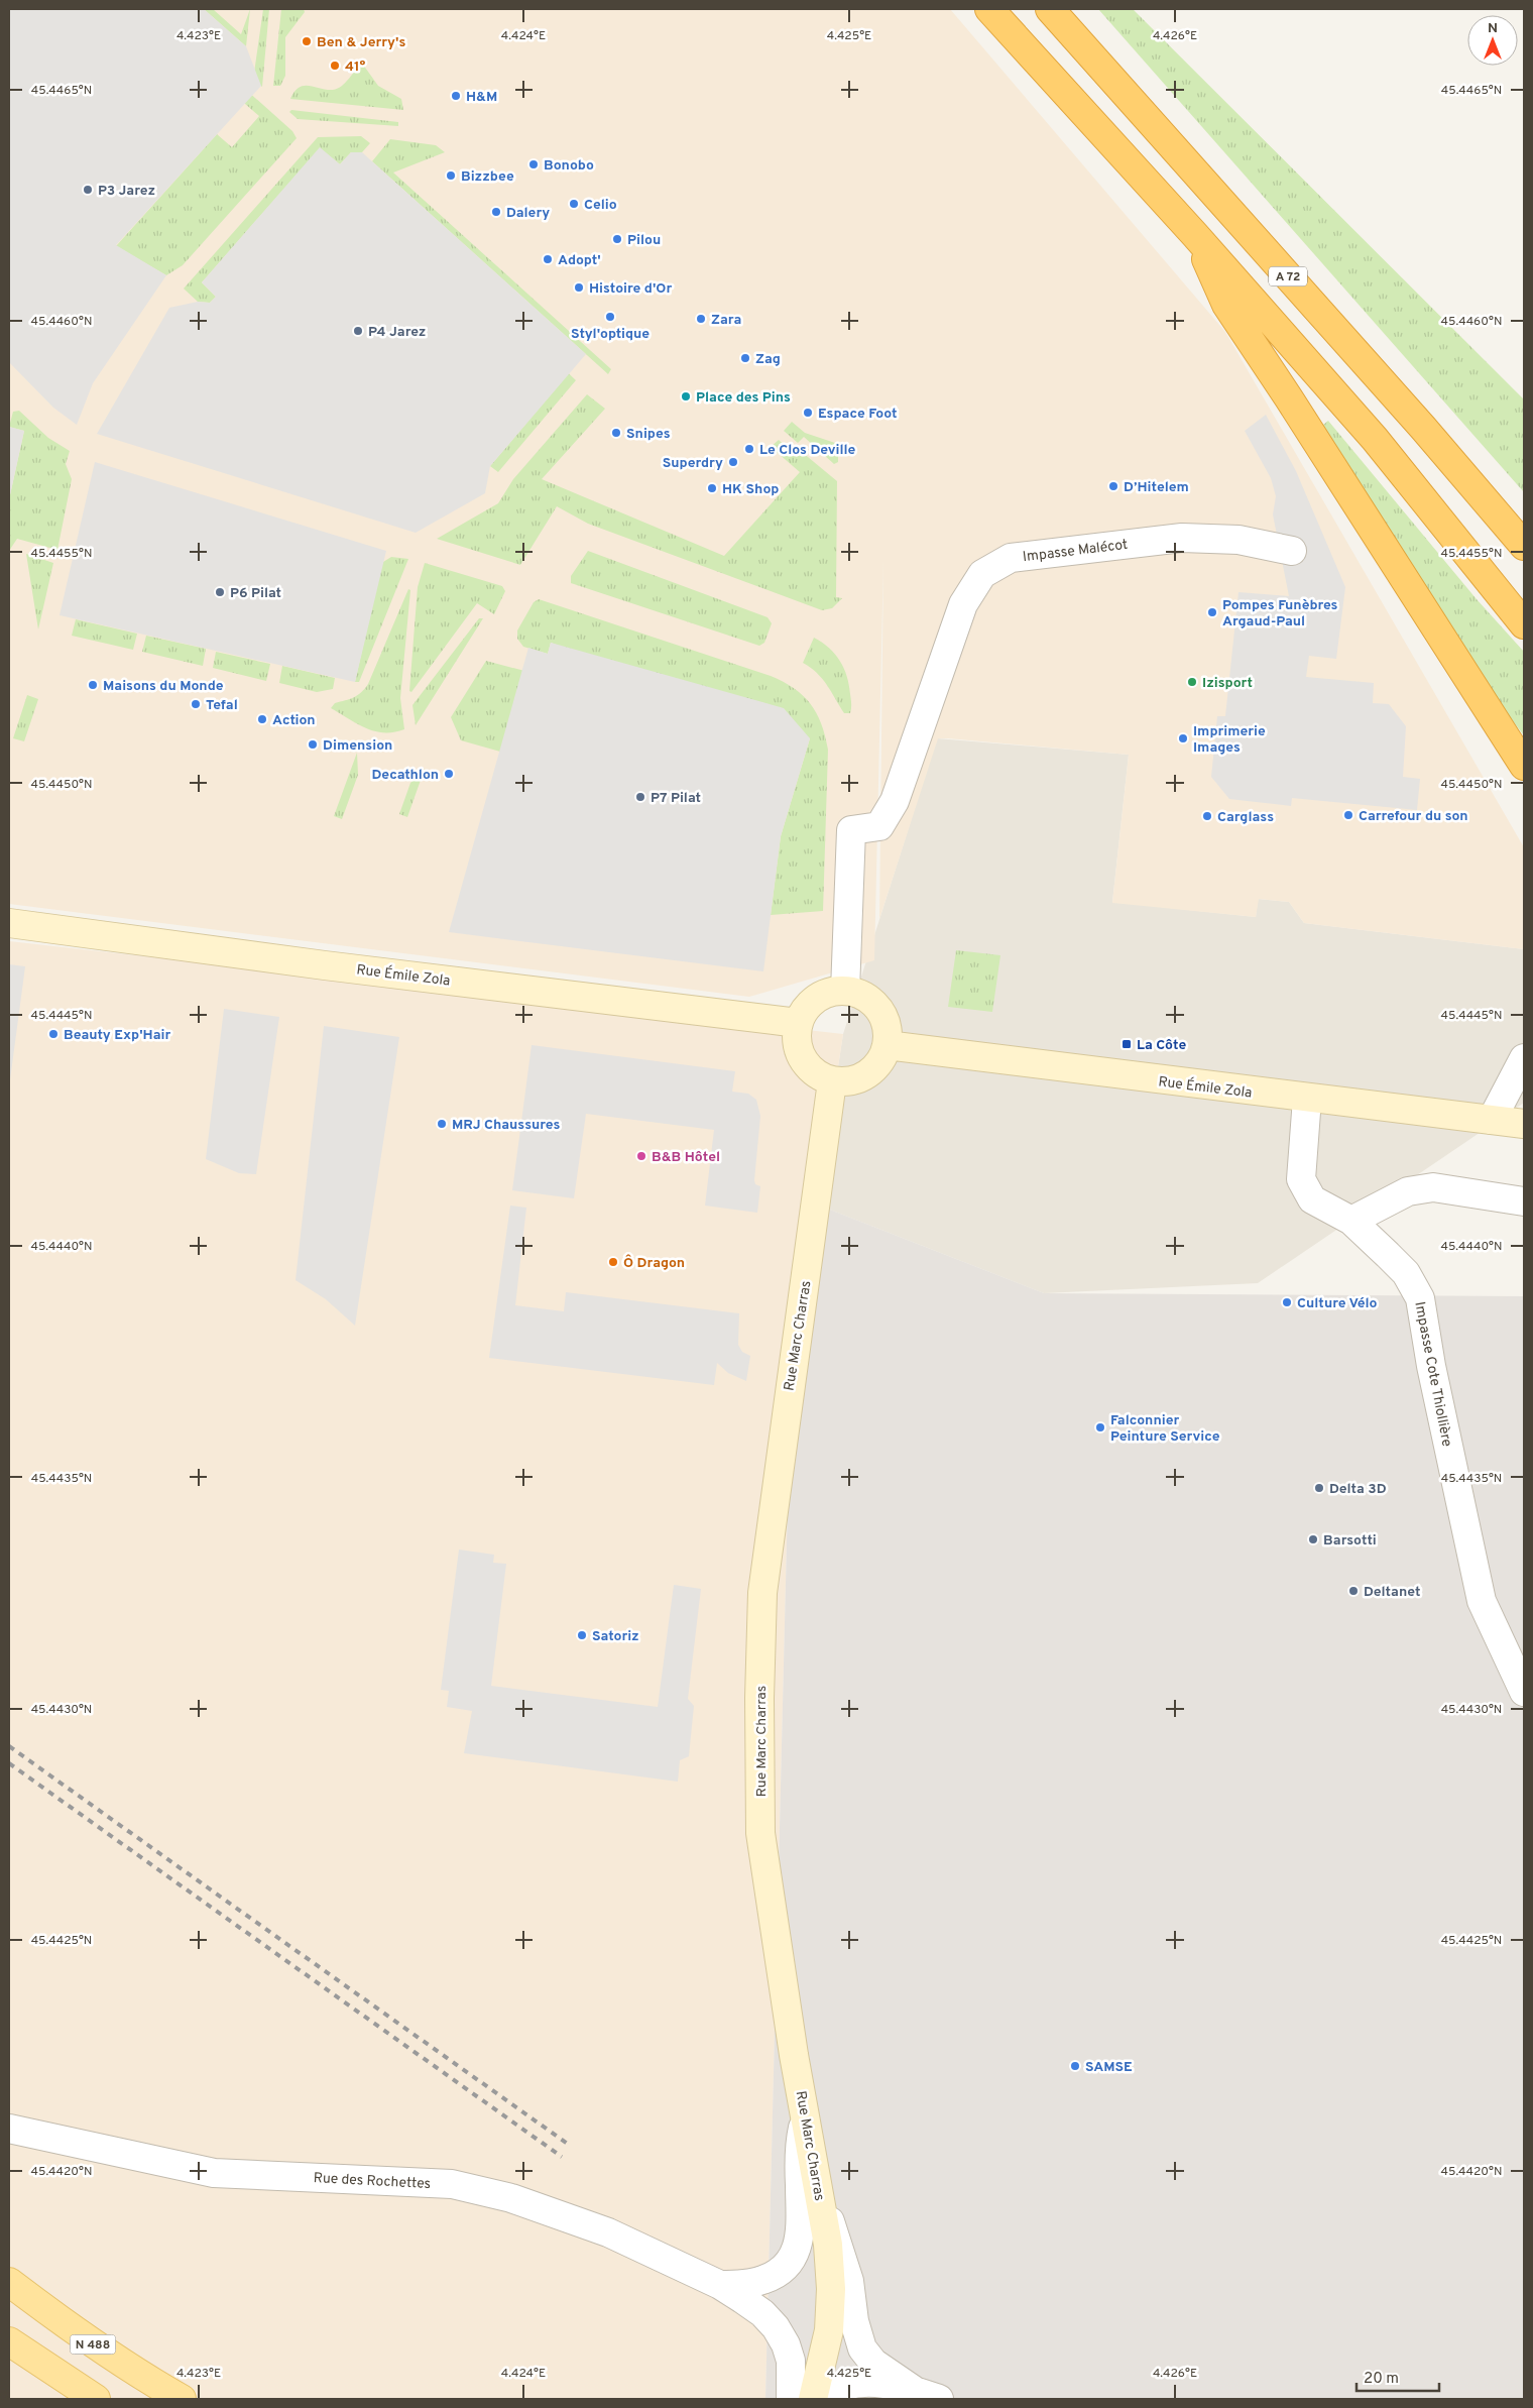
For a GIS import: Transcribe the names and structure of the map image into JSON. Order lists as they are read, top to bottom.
{
  "streets": {
    "highway": ["A 72"],
    "main road": ["Rue Émile Zola", "Rue Marc Charras", "N 488"],
    "street": ["Impasse Malécot", "Impasse Cote Thiollière", "Rue des Rochettes"]
  },
  "crossings": [
    ["Impasse Malécot", "Rue Émile Zola"],
    ["Impasse Malécot", "Rue Marc Charras"],
    ["Rue Émile Zola", "Rue Marc Charras"],
    ["Rue Émile Zola", "Impasse Cote Thiollière"]
  ],
  "places": {
    "other": [
      "Ben & Jerry's",
      "41°",
      "H&M",
      "Bonobo",
      "Bizzbee",
      "P3 Jarez",
      "Celio",
      "Dalery",
      "Pilou",
      "Adopt'",
      "Histoire d'Or",
      "Styl'optique",
      "Zara",
      "P4 Jarez",
      "Zag",
      "Place des Pins",
      "Espace Foot",
      "Snipes",
      "Le Clos Deville",
      "Superdry",
      "D’Hitelem",
      "HK Shop",
      "P6 Pilat",
      "Pompes Funèbres Argaud-Paul",
      "Izisport",
      "Maisons du Monde",
      "Tefal",
      "Action",
      "Imprimerie Images",
      "Dimension",
      "Decathlon",
      "P7 Pilat",
      "Carrefour du son",
      "Carglass",
      "Beauty Exp'Hair",
      "MRJ Chaussures",
      "B&B Hôtel",
      "Ô Dragon",
      "Culture Vélo",
      "Falconnier Peinture Service",
      "Delta 3D",
      "Barsotti",
      "Deltanet",
      "Satoriz",
      "SAMSE"
    ],
    "transit": ["La Côte"]
  },
  "scale_bar": "20 m",
  "north": "top",
  "coordinates": [
    "4.423°E",
    "4.424°E",
    "4.425°E",
    "4.426°E",
    "45.4465°N",
    "45.4460°N",
    "45.4455°N",
    "45.4450°N",
    "45.4445°N",
    "45.4440°N",
    "45.4435°N",
    "45.4430°N",
    "45.4425°N",
    "45.4420°N"
  ]
}
